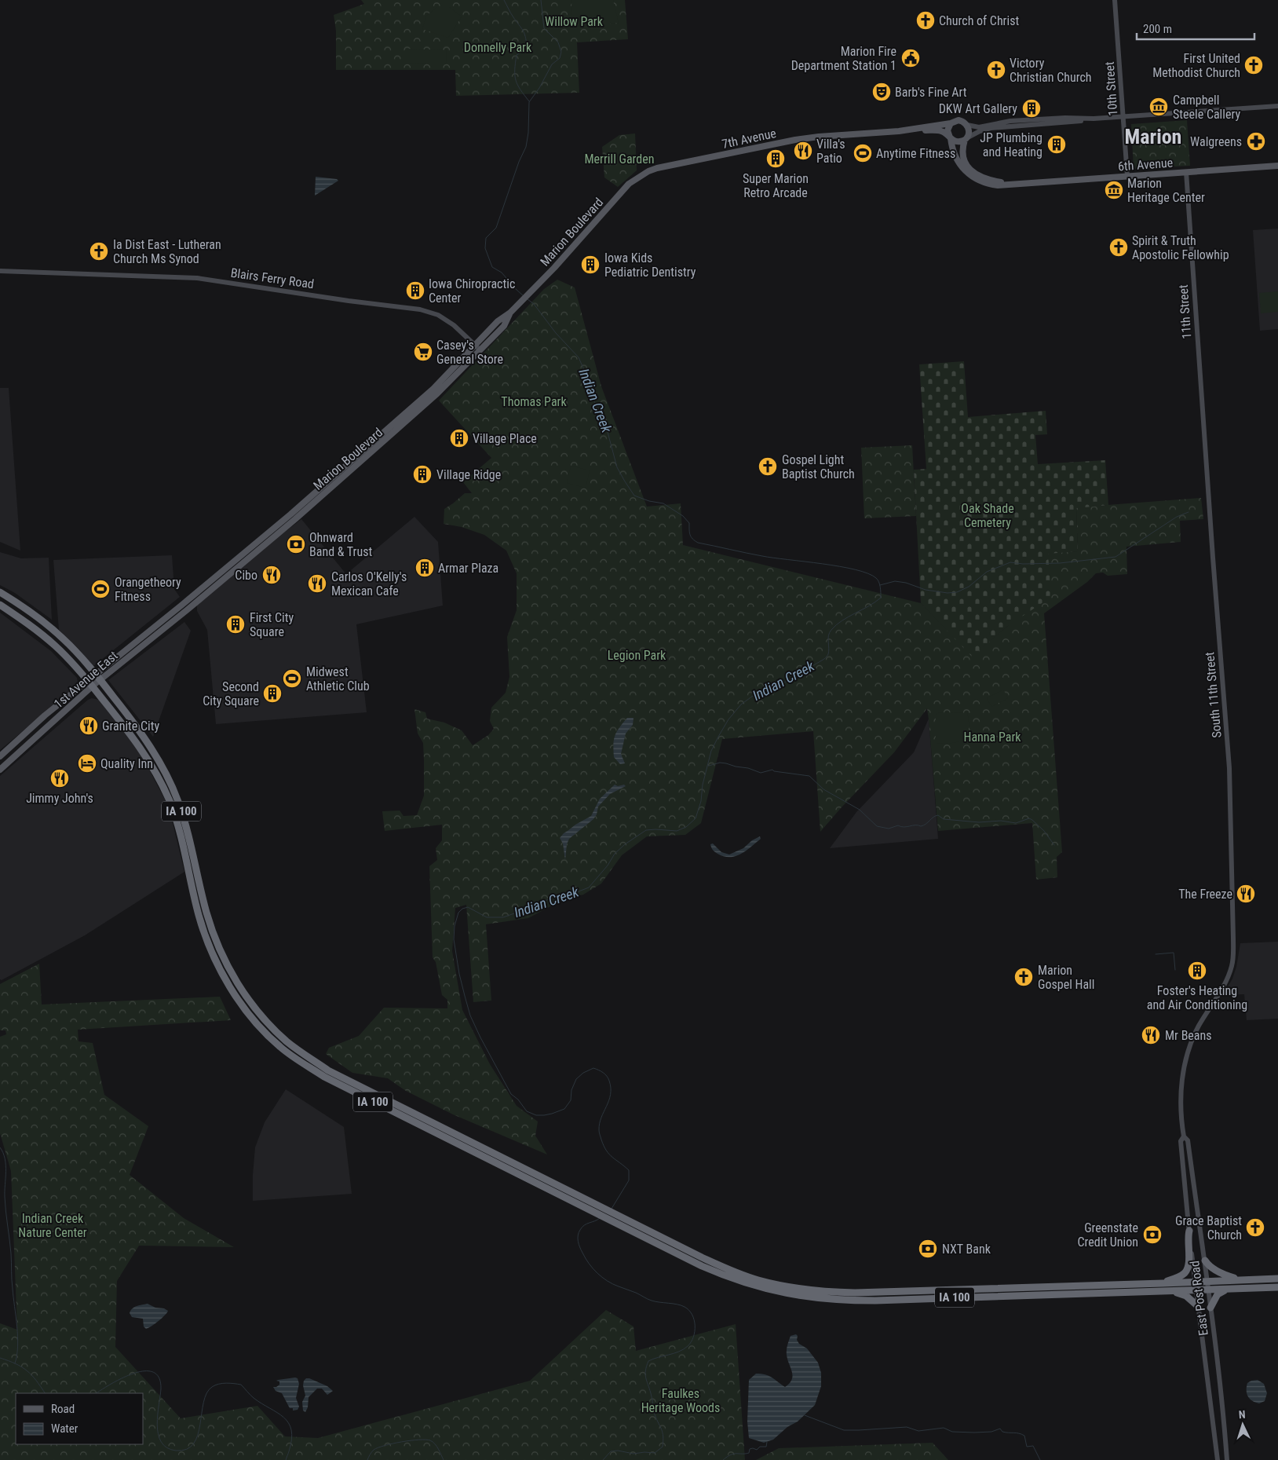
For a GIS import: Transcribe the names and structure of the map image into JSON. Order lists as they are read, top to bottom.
{
  "streets": {
    "highway": ["IA 100"],
    "main road": [
      "10th Street",
      "7th Avenue",
      "6th Avenue",
      "Marion Boulevard",
      "Blairs Ferry Road",
      "11th Street",
      "1st Avenue East",
      "South 11th Street",
      "East Post Road"
    ]
  },
  "crossings": [
    ["10th Street", "6th Avenue"],
    ["7th Avenue", "6th Avenue"],
    ["7th Avenue", "Marion Boulevard"],
    ["6th Avenue", "11th Street"],
    ["Marion Boulevard", "Blairs Ferry Road"],
    ["Marion Boulevard", "1st Avenue East"],
    ["11th Street", "South 11th Street"],
    ["1st Avenue East", "IA 100"],
    ["South 11th Street", "East Post Road"],
    ["IA 100", "East Post Road"]
  ],
  "districts": ["Marion"],
  "water": ["Indian Creek"],
  "parks": [
    "Willow Park",
    "Donnelly Park",
    "Merrill Garden",
    "Thomas Park",
    "Oak Shade Cemetery",
    "Legion Park",
    "Hanna Park",
    "Indian Creek Nature Center",
    "Faulkes Heritage Woods"
  ],
  "places": {
    "church": [
      "Church of Christ",
      "First United Methodist Church",
      "Victory Christian Church",
      "Spirit & Truth Apostolic Fellowhip",
      "Ia Dist East - Lutheran Church Ms Synod",
      "Gospel Light Baptist Church",
      "Marion Gospel Hall",
      "Grace Baptist Church"
    ],
    "public building": ["Marion Fire Department Station 1"],
    "theatre": ["Barb's Fine Art"],
    "museum": ["Campbell Steele Callery", "Marion Heritage Center"],
    "building": [
      "DKW Art Gallery",
      "JP Plumbing and Heating",
      "Super Marion Retro Arcade",
      "Iowa Kids Pediatric Dentistry",
      "Iowa Chiropractic Center",
      "Village Place",
      "Village Ridge",
      "Armar Plaza",
      "First City Square",
      "Second City Square",
      "Foster's Heating and Air Conditioning"
    ],
    "pharmacy": ["Walgreens"],
    "restaurant": [
      "Villa's Patio",
      "Cibo",
      "Carlos O'Kelly's Mexican Cafe",
      "Granite City",
      "Jimmy John's",
      "The Freeze",
      "Mr Beans"
    ],
    "sports": ["Anytime Fitness", "Orangetheory Fitness", "Midwest Athletic Club"],
    "supermarket": ["Casey's General Store"],
    "bank": ["Ohnward Band & Trust", "Greenstate Credit Union", "NXT Bank"],
    "hotel": ["Quality Inn"]
  },
  "legend": ["Road", "Water"],
  "scale_bar": "200 m",
  "north": "top"
}
